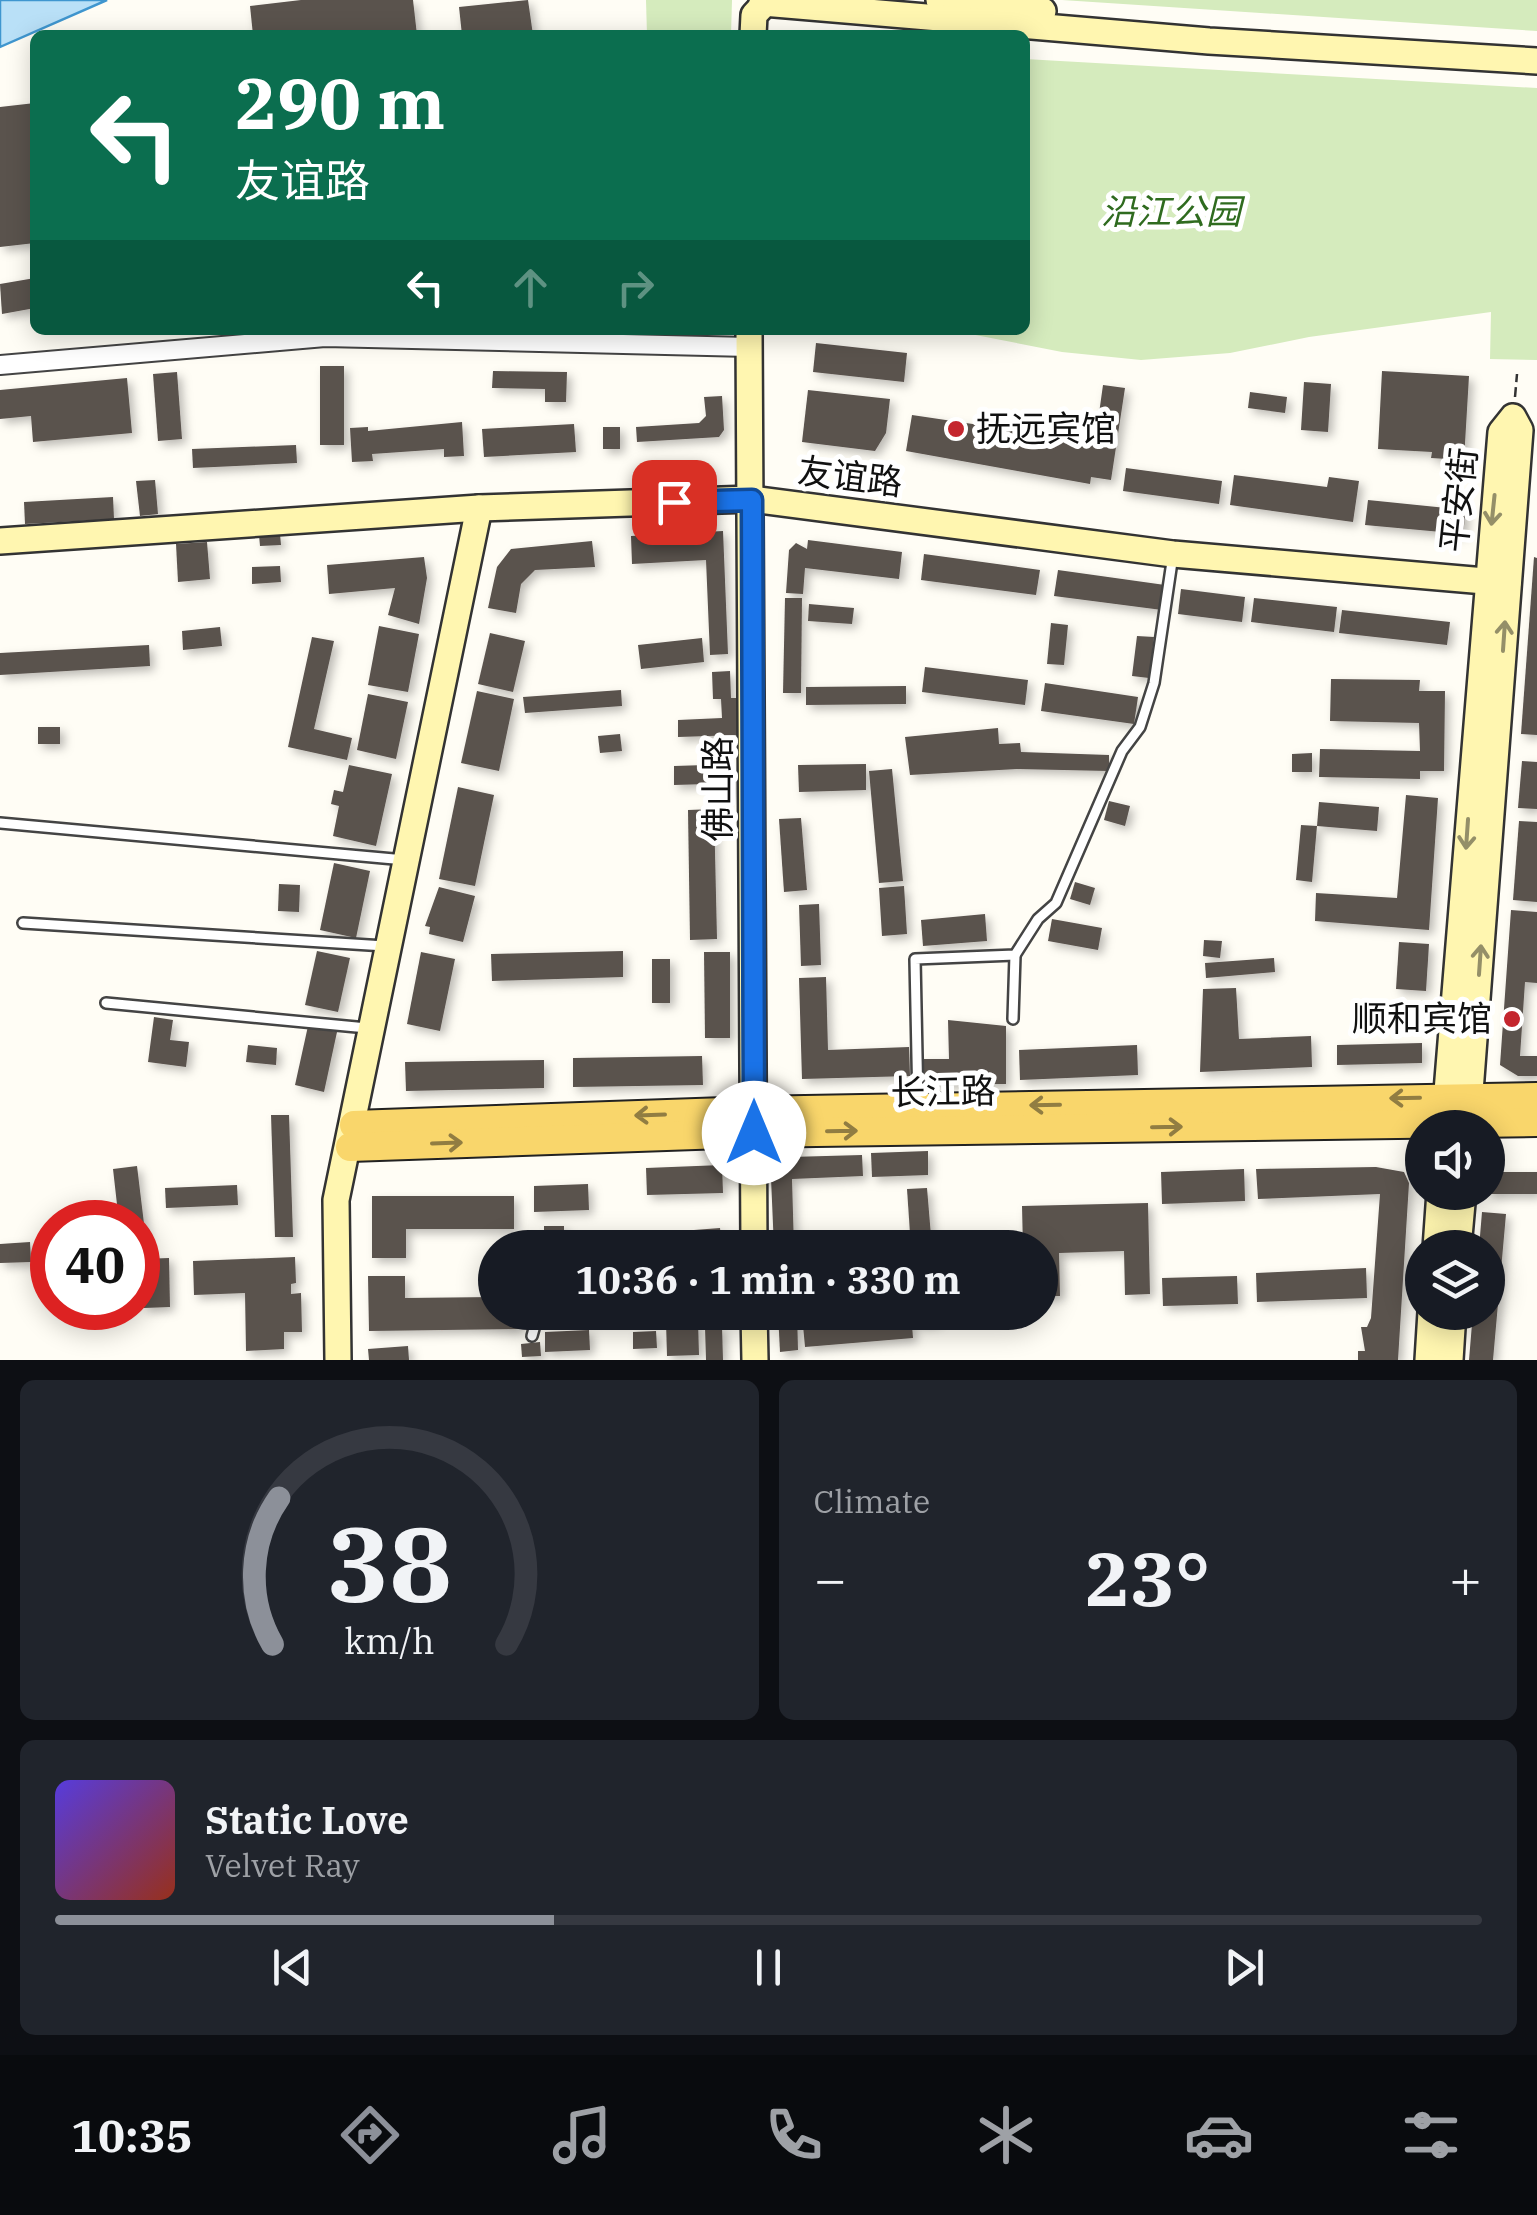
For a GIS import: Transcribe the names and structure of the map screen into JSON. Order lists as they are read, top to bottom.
{
  "streets": {
    "main road": ["长江路"],
    "street": ["友谊路", "平安街", "佛山路"]
  },
  "crossings": [
    ["友谊路", "平安街"],
    ["友谊路", "佛山路"],
    ["佛山路", "长江路"]
  ],
  "parks": ["沿江公园"],
  "places": ["抚远宾馆", "顺和宾馆"],
  "page": {
    "turn": ["290 m", "友谊路"],
    "limit": "40",
    "trip": "10:36 · 1 min · 330 m",
    "tile": "Climate",
    "heat": ["−", "23°", "+"],
    "song": ["Static Love", "Velvet Ray"],
    "tabs": "10:35",
    "gauge": ["38", "km/h"]
  }
}
